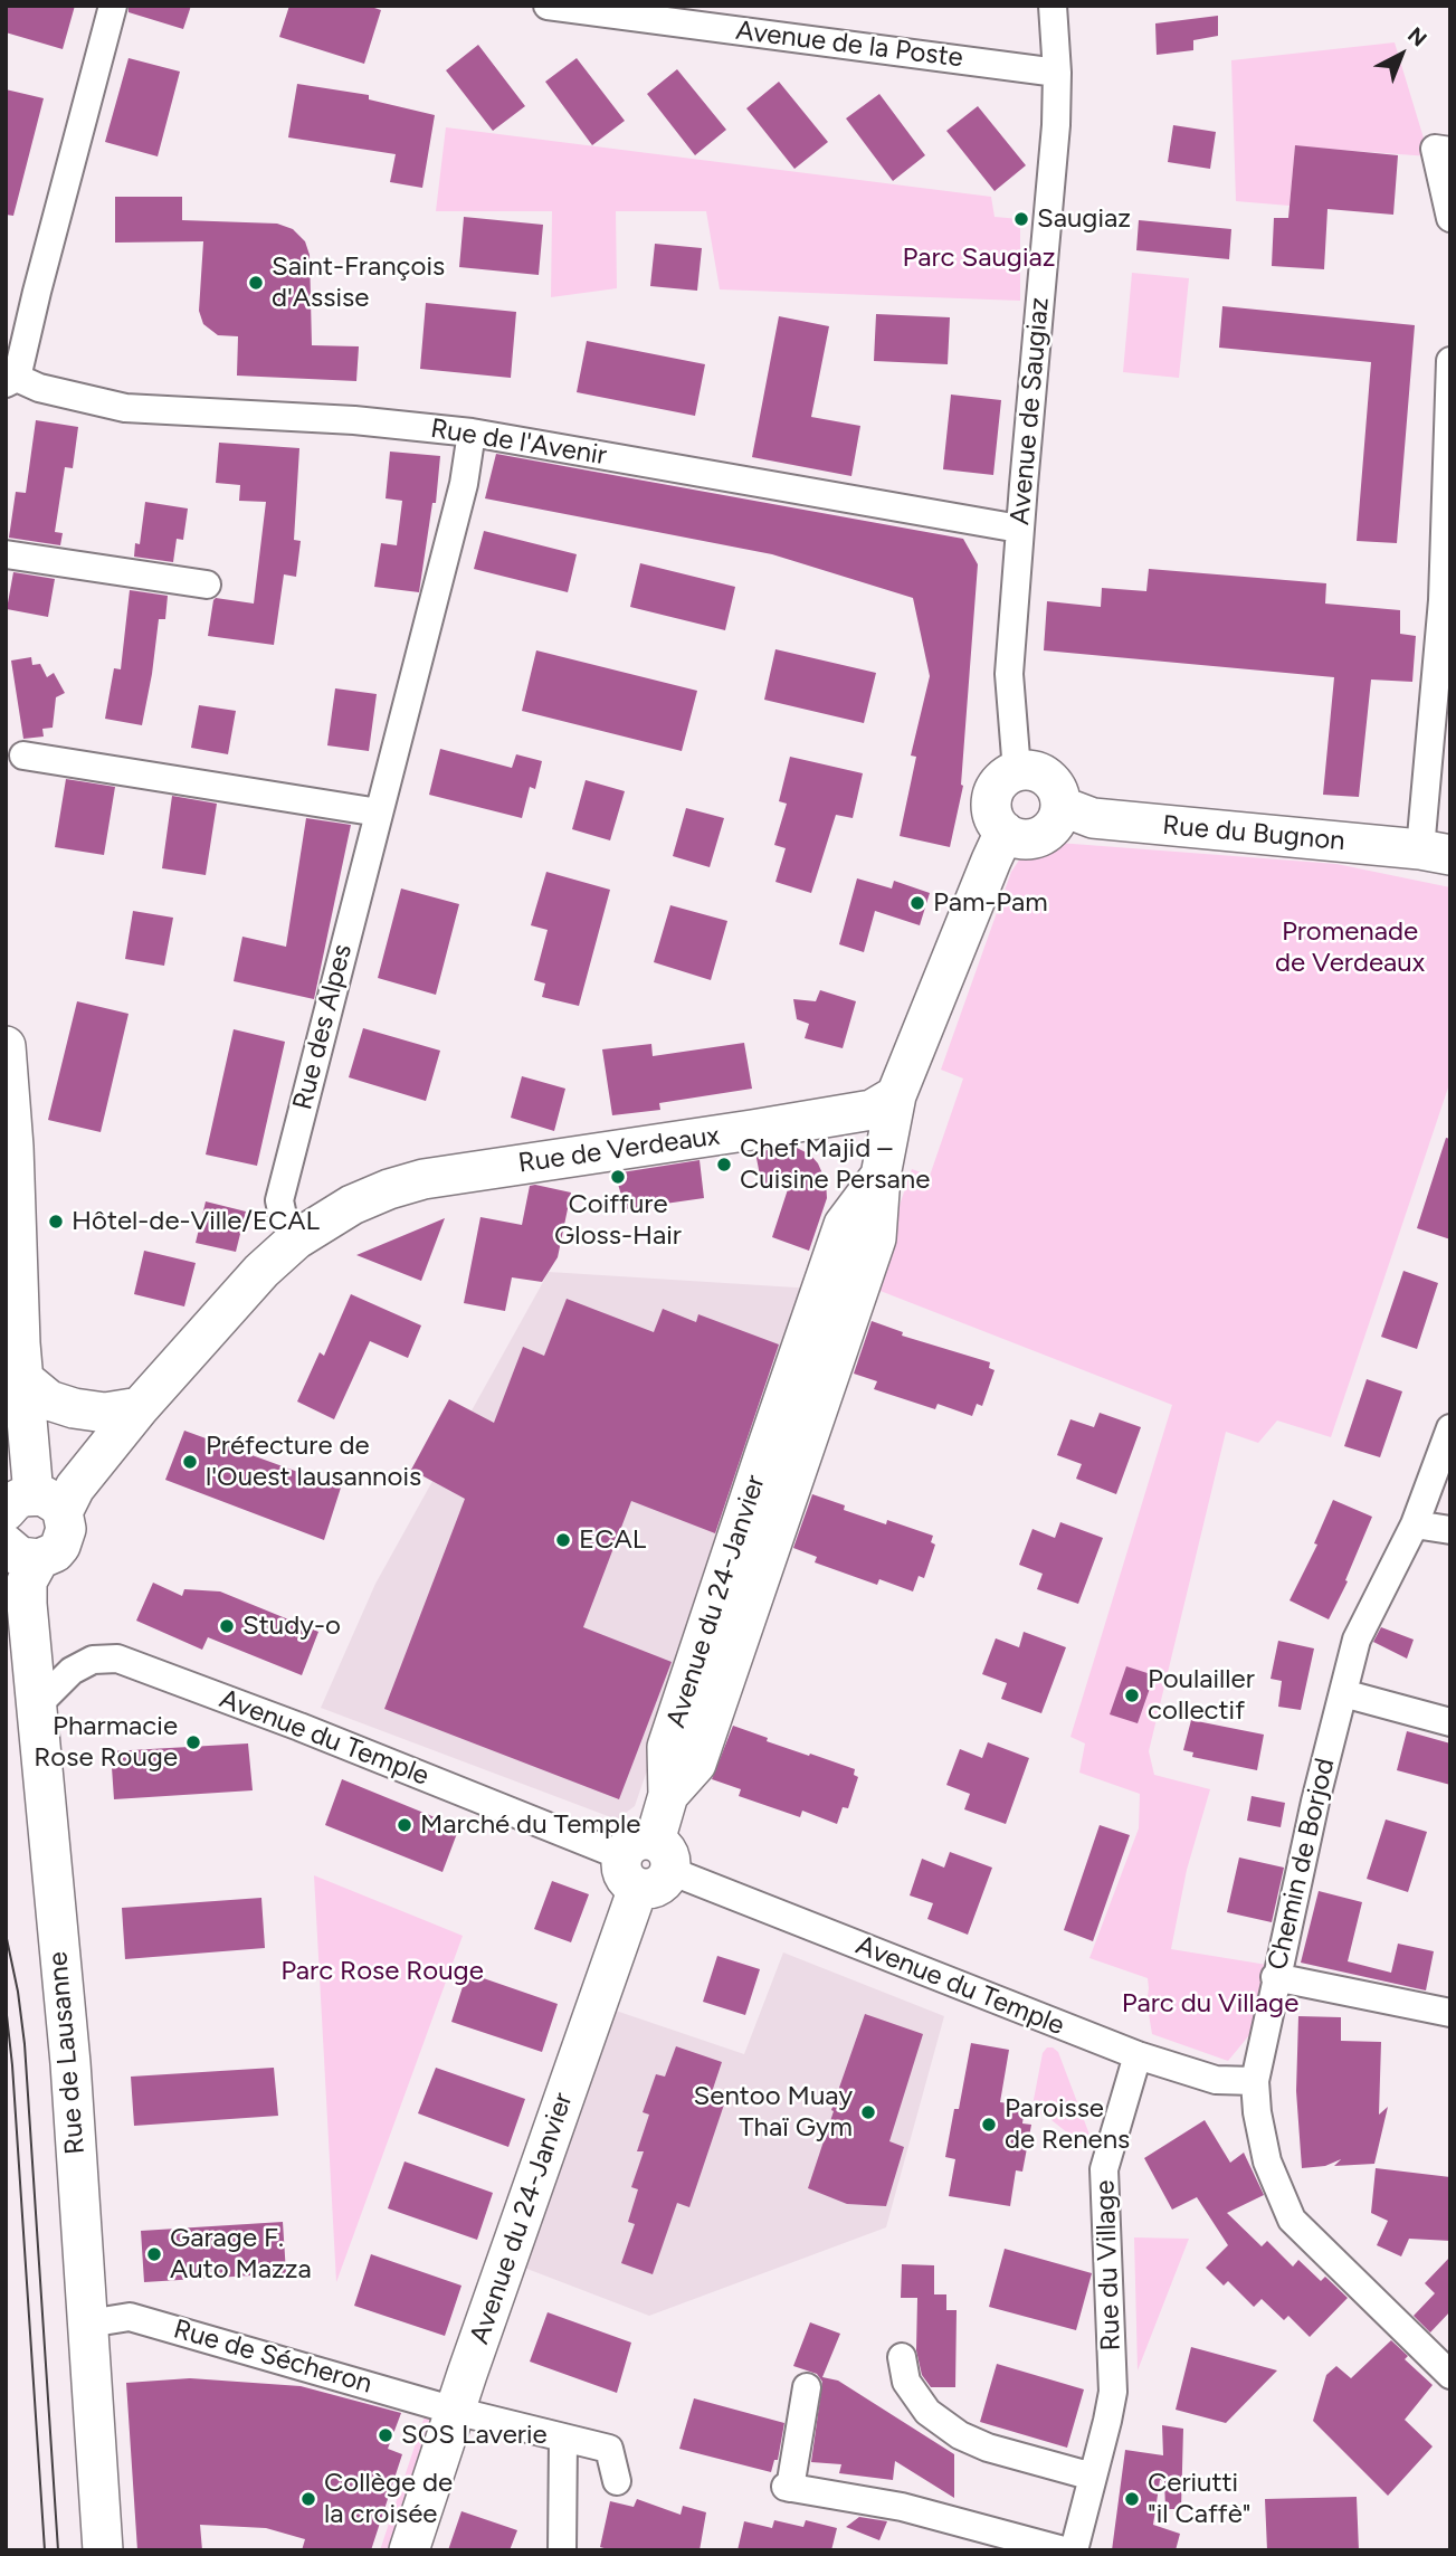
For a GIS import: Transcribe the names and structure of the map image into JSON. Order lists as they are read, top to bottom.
{
  "streets": {
    "street": [
      "Avenue de la Poste",
      "Avenue de Saugiaz",
      "Rue de l'Avenir",
      "Rue du Bugnon",
      "Rue des Alpes",
      "Rue de Verdeaux",
      "Avenue du 24-Janvier",
      "Avenue du Temple",
      "Chemin de Borjod",
      "Rue de Lausanne",
      "Rue du Village",
      "Rue de Sécheron"
    ]
  },
  "crossings": [
    ["Avenue de la Poste", "Avenue de Saugiaz"],
    ["Avenue de Saugiaz", "Rue de l'Avenir"],
    ["Avenue de Saugiaz", "Rue du Bugnon"],
    ["Rue de l'Avenir", "Rue des Alpes"],
    ["Rue des Alpes", "Rue de Verdeaux"],
    ["Rue de Verdeaux", "Avenue du 24-Janvier"],
    ["Avenue du 24-Janvier", "Avenue du Temple"],
    ["Avenue du 24-Janvier", "Rue de Sécheron"],
    ["Avenue du Temple", "Chemin de Borjod"],
    ["Avenue du Temple", "Rue de Lausanne"],
    ["Avenue du Temple", "Rue du Village"],
    ["Rue de Lausanne", "Rue de Sécheron"]
  ],
  "parks": [
    "Parc Saugiaz",
    "Promenade de Verdeaux",
    "Parc Rose Rouge",
    "Parc du Village"
  ],
  "places": [
    "Saugiaz",
    "Saint-François d'Assise",
    "Pam-Pam",
    "Chef Majid – Cuisine Persane",
    "Coiffure Gloss-Hair",
    "Hôtel-de-Ville/ECAL",
    "Préfecture de l'Ouest lausannois",
    "ECAL",
    "Study-o",
    "Poulailler collectif",
    "Pharmacie Rose Rouge",
    "Marché du Temple",
    "Sentoo Muay Thaï Gym",
    "Paroisse de Renens",
    "Garage F. Auto Mazza",
    "SOS Laverie",
    "Collège de la croisée",
    "Ceriutti \"il Caffè\""
  ],
  "north": "top right"
}
